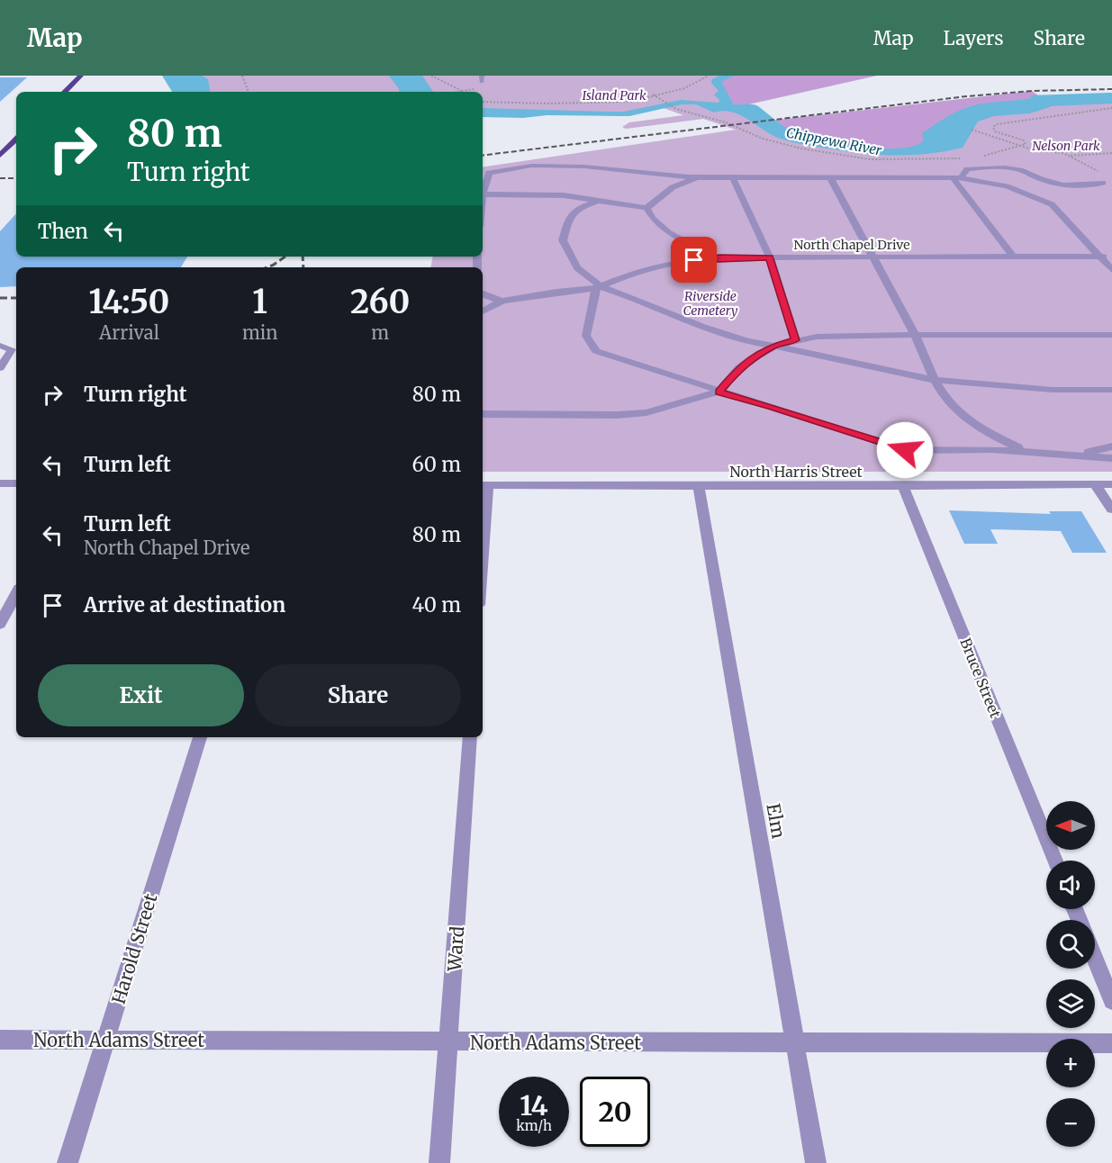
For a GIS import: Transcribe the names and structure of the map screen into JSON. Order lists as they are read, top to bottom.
{
  "streets": {
    "street": [
      "North Chapel Drive",
      "North Harris Street",
      "Bruce Street",
      "Elm",
      "Harold Street",
      "Ward",
      "North Adams Street"
    ]
  },
  "crossings": [
    ["North Harris Street", "Bruce Street"],
    ["North Harris Street", "Elm"],
    ["Elm", "North Adams Street"],
    ["Harold Street", "North Adams Street"],
    ["Ward", "North Adams Street"]
  ],
  "water": ["Chippewa River"],
  "parks": ["Island Park", "Nelson Park", "Riverside Cemetery"],
  "north": "left",
  "page": {
    "header": "Map",
    "nav": ["Map", "Layers", "Share"],
    "turn": ["80 m", "Turn right"],
    "then": "Then",
    "eta": [
      "14:50",
      "Arrival",
      "1",
      "min",
      "260",
      "m"
    ],
    "list": [
      {
        "name": "Turn right",
        "value": "80 m"
      },
      {
        "name": "Turn left",
        "value": "60 m"
      },
      {
        "name": "Turn left",
        "note": "North Chapel Drive",
        "value": "80 m"
      },
      {
        "name": "Arrive at destination",
        "value": "40 m"
      }
    ],
    "buttons": ["Exit", "Share"],
    "map_buttons": ["+", "−"],
    "speed": "14 km/h",
    "limit": "20"
  }
}
